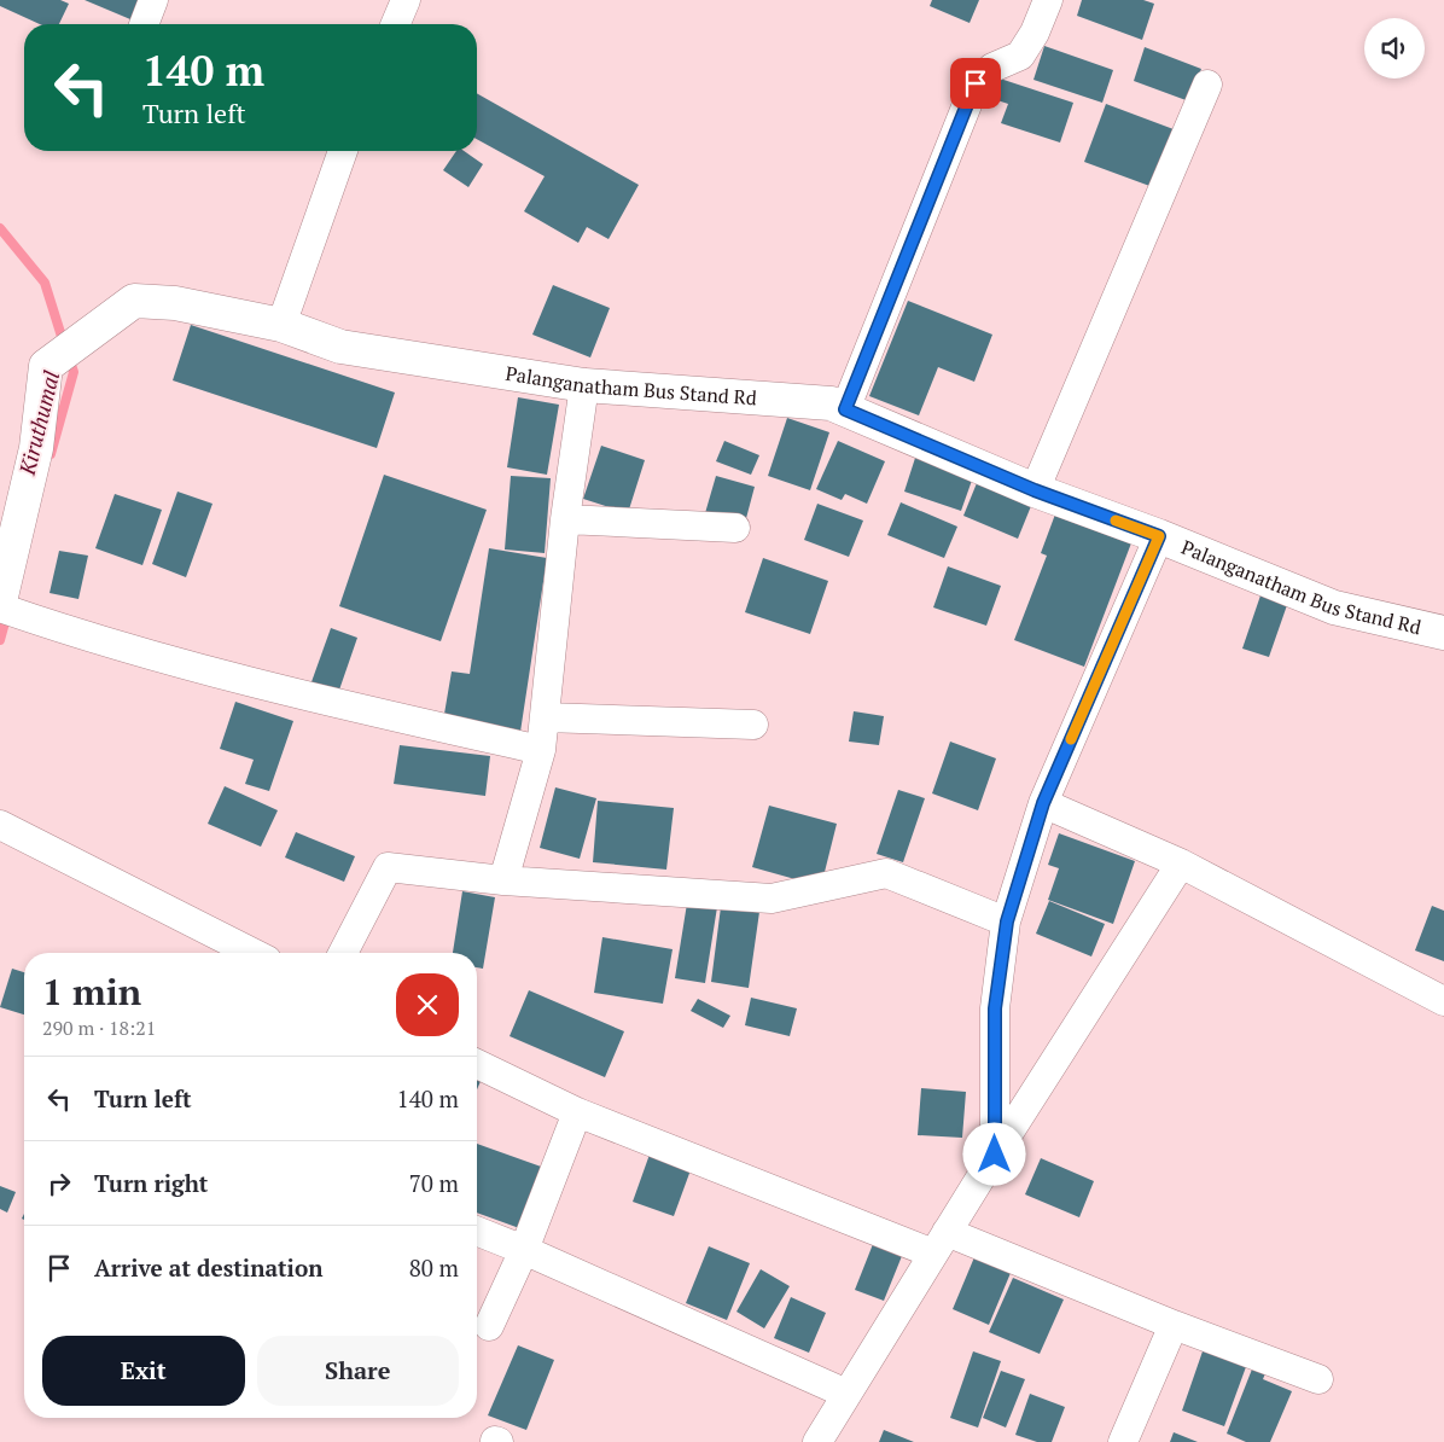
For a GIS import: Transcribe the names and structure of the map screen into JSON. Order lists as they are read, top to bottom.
{
  "streets": {
    "street": ["Palanganatham Bus Stand Rd"]
  },
  "water": ["Kiruthumal"],
  "page": {
    "turn": ["140 m", "Turn left"],
    "heading": ["1 min", "290 m · 18:21"],
    "list": [
      {
        "name": "Turn left",
        "value": "140 m"
      },
      {
        "name": "Turn right",
        "value": "70 m"
      },
      {
        "name": "Arrive at destination",
        "value": "80 m"
      }
    ],
    "buttons": ["Exit", "Share"]
  }
}
